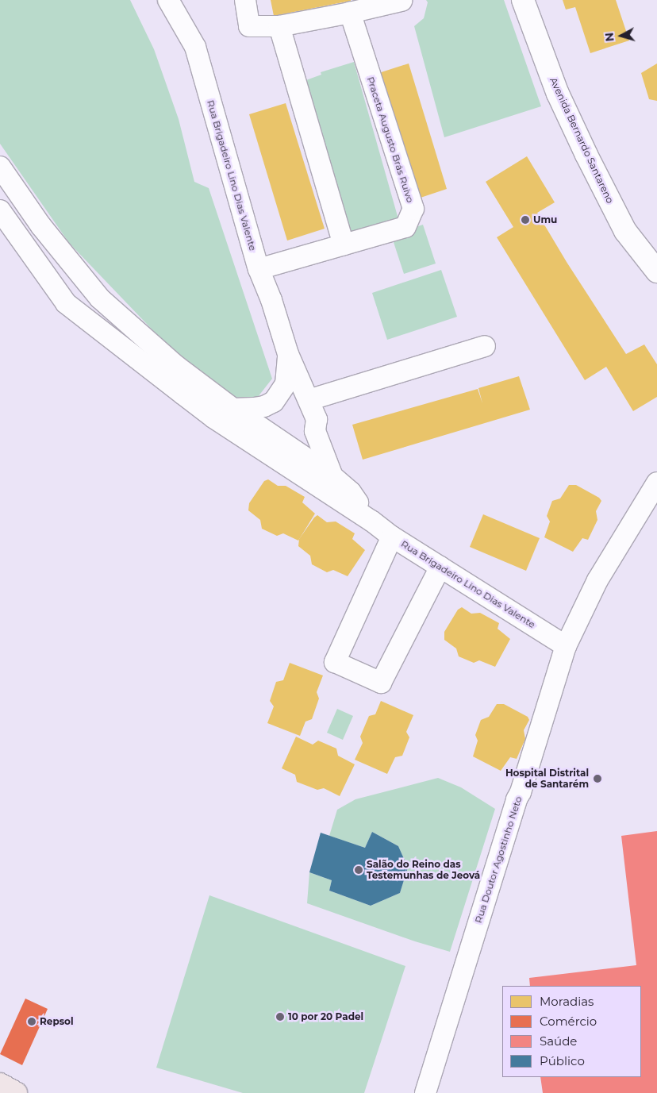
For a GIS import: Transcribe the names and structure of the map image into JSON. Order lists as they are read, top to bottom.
{
  "streets": {
    "main road": ["Avenida Bernardo Santareno"],
    "street": ["Praceta Augusto Brás Ruivo", "Rua Brigadeiro Lino Dias Valente", "Rua Doutor Agostinho Neto"]
  },
  "crossings": [
    ["Praceta Augusto Brás Ruivo", "Rua Brigadeiro Lino Dias Valente"],
    ["Rua Brigadeiro Lino Dias Valente", "Rua Doutor Agostinho Neto"]
  ],
  "places": [
    "Umu",
    "Hospital Distrital de Santarém",
    "Salão do Reino das Testemunhas de Jeová",
    "10 por 20 Padel",
    "Repsol"
  ],
  "legend": [
    "Moradias",
    "Comércio",
    "Saúde",
    "Público"
  ],
  "north": "left"
}
